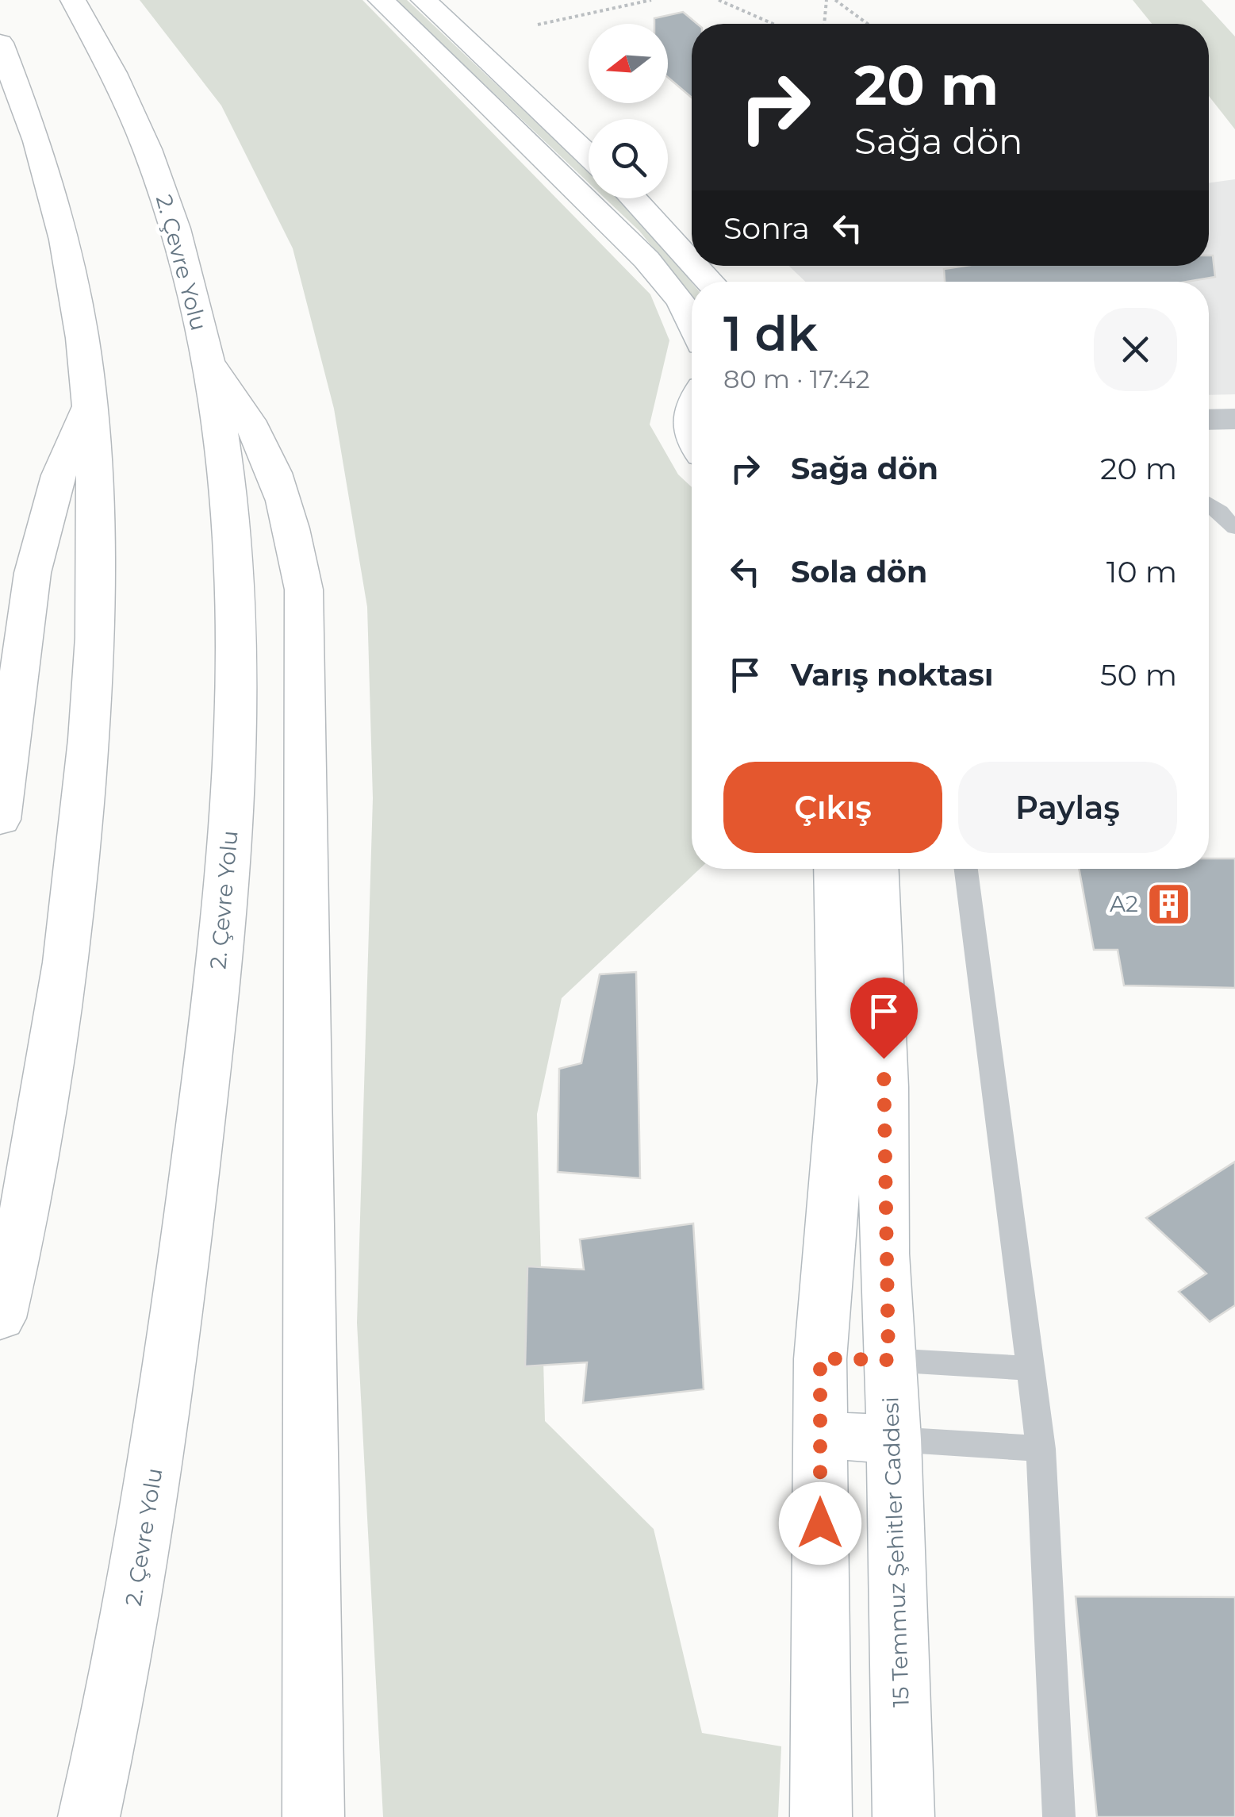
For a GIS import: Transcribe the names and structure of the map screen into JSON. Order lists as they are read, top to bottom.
{
  "streets": {
    "main road": ["2. Çevre Yolu", "15 Temmuz Şehitler Caddesi"]
  },
  "places": {
    "building": ["A2"]
  },
  "north": "left",
  "page": {
    "turn": ["20 m", "Sağa dön"],
    "then": "Sonra",
    "heading": ["1 dk", "80 m · 17:42"],
    "list": [
      {
        "name": "Sağa dön",
        "value": "20 m"
      },
      {
        "name": "Sola dön",
        "value": "10 m"
      },
      {
        "name": "Varış noktası",
        "value": "50 m"
      }
    ],
    "buttons": ["Çıkış", "Paylaş"]
  }
}
